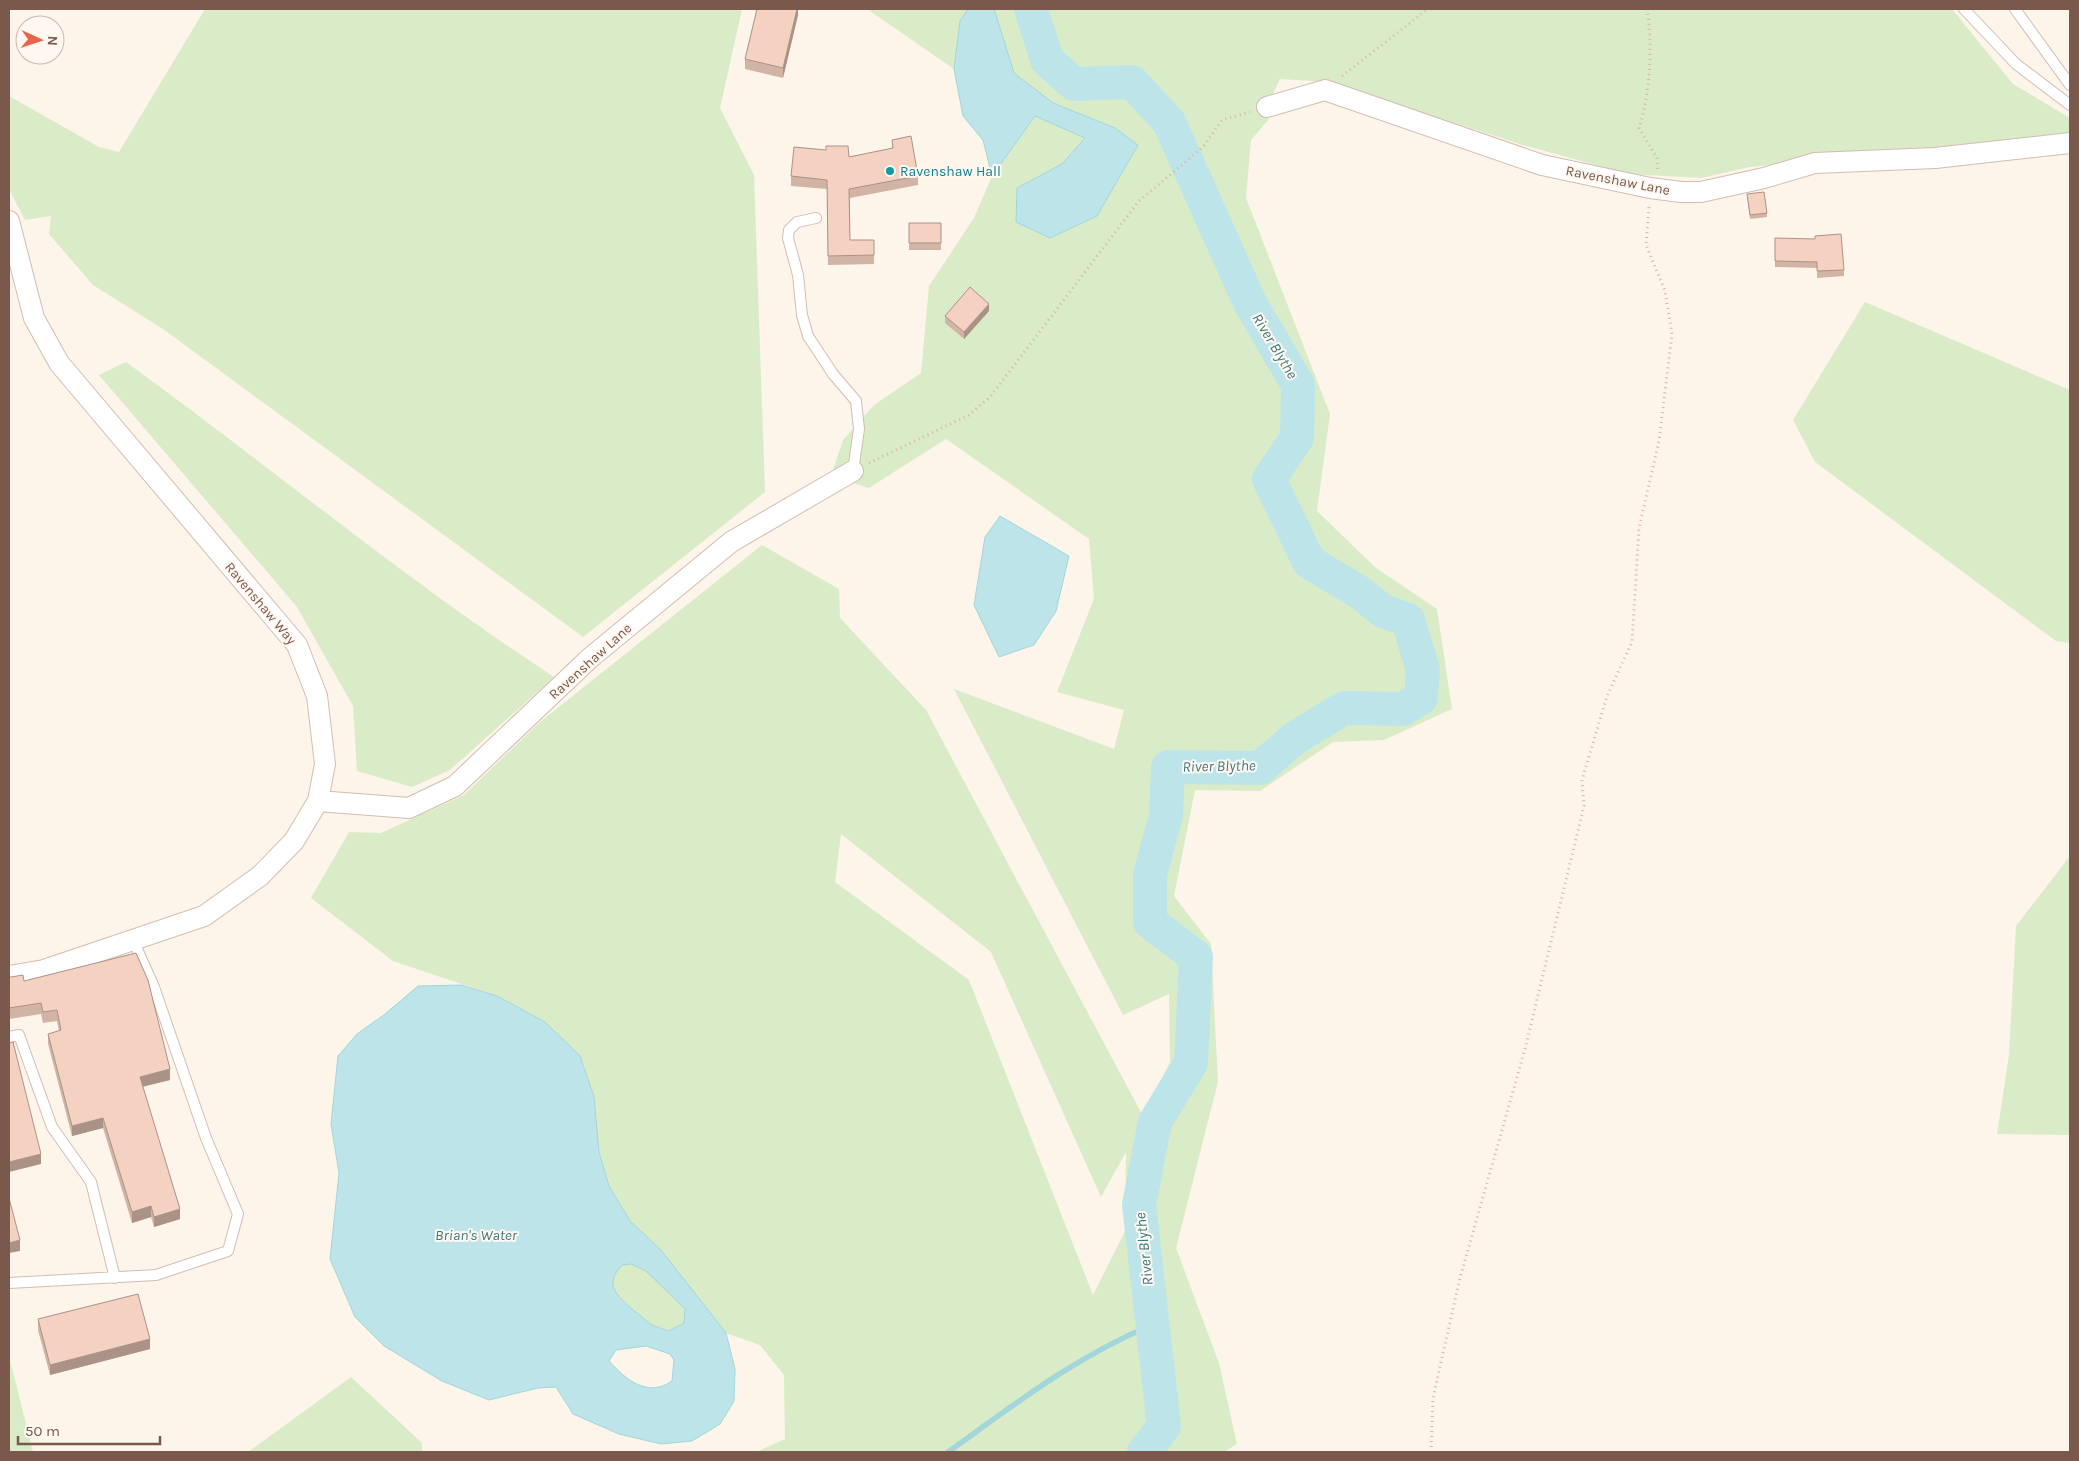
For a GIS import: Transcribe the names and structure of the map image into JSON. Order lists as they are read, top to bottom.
{
  "streets": {
    "street": ["Ravenshaw Lane", "Ravenshaw Way"]
  },
  "crossings": [
    ["Ravenshaw Lane", "Ravenshaw Way"]
  ],
  "water": ["River Blythe", "Brian's Water"],
  "places": ["Ravenshaw Hall"],
  "scale_bar": "50 m",
  "north": "right"
}
